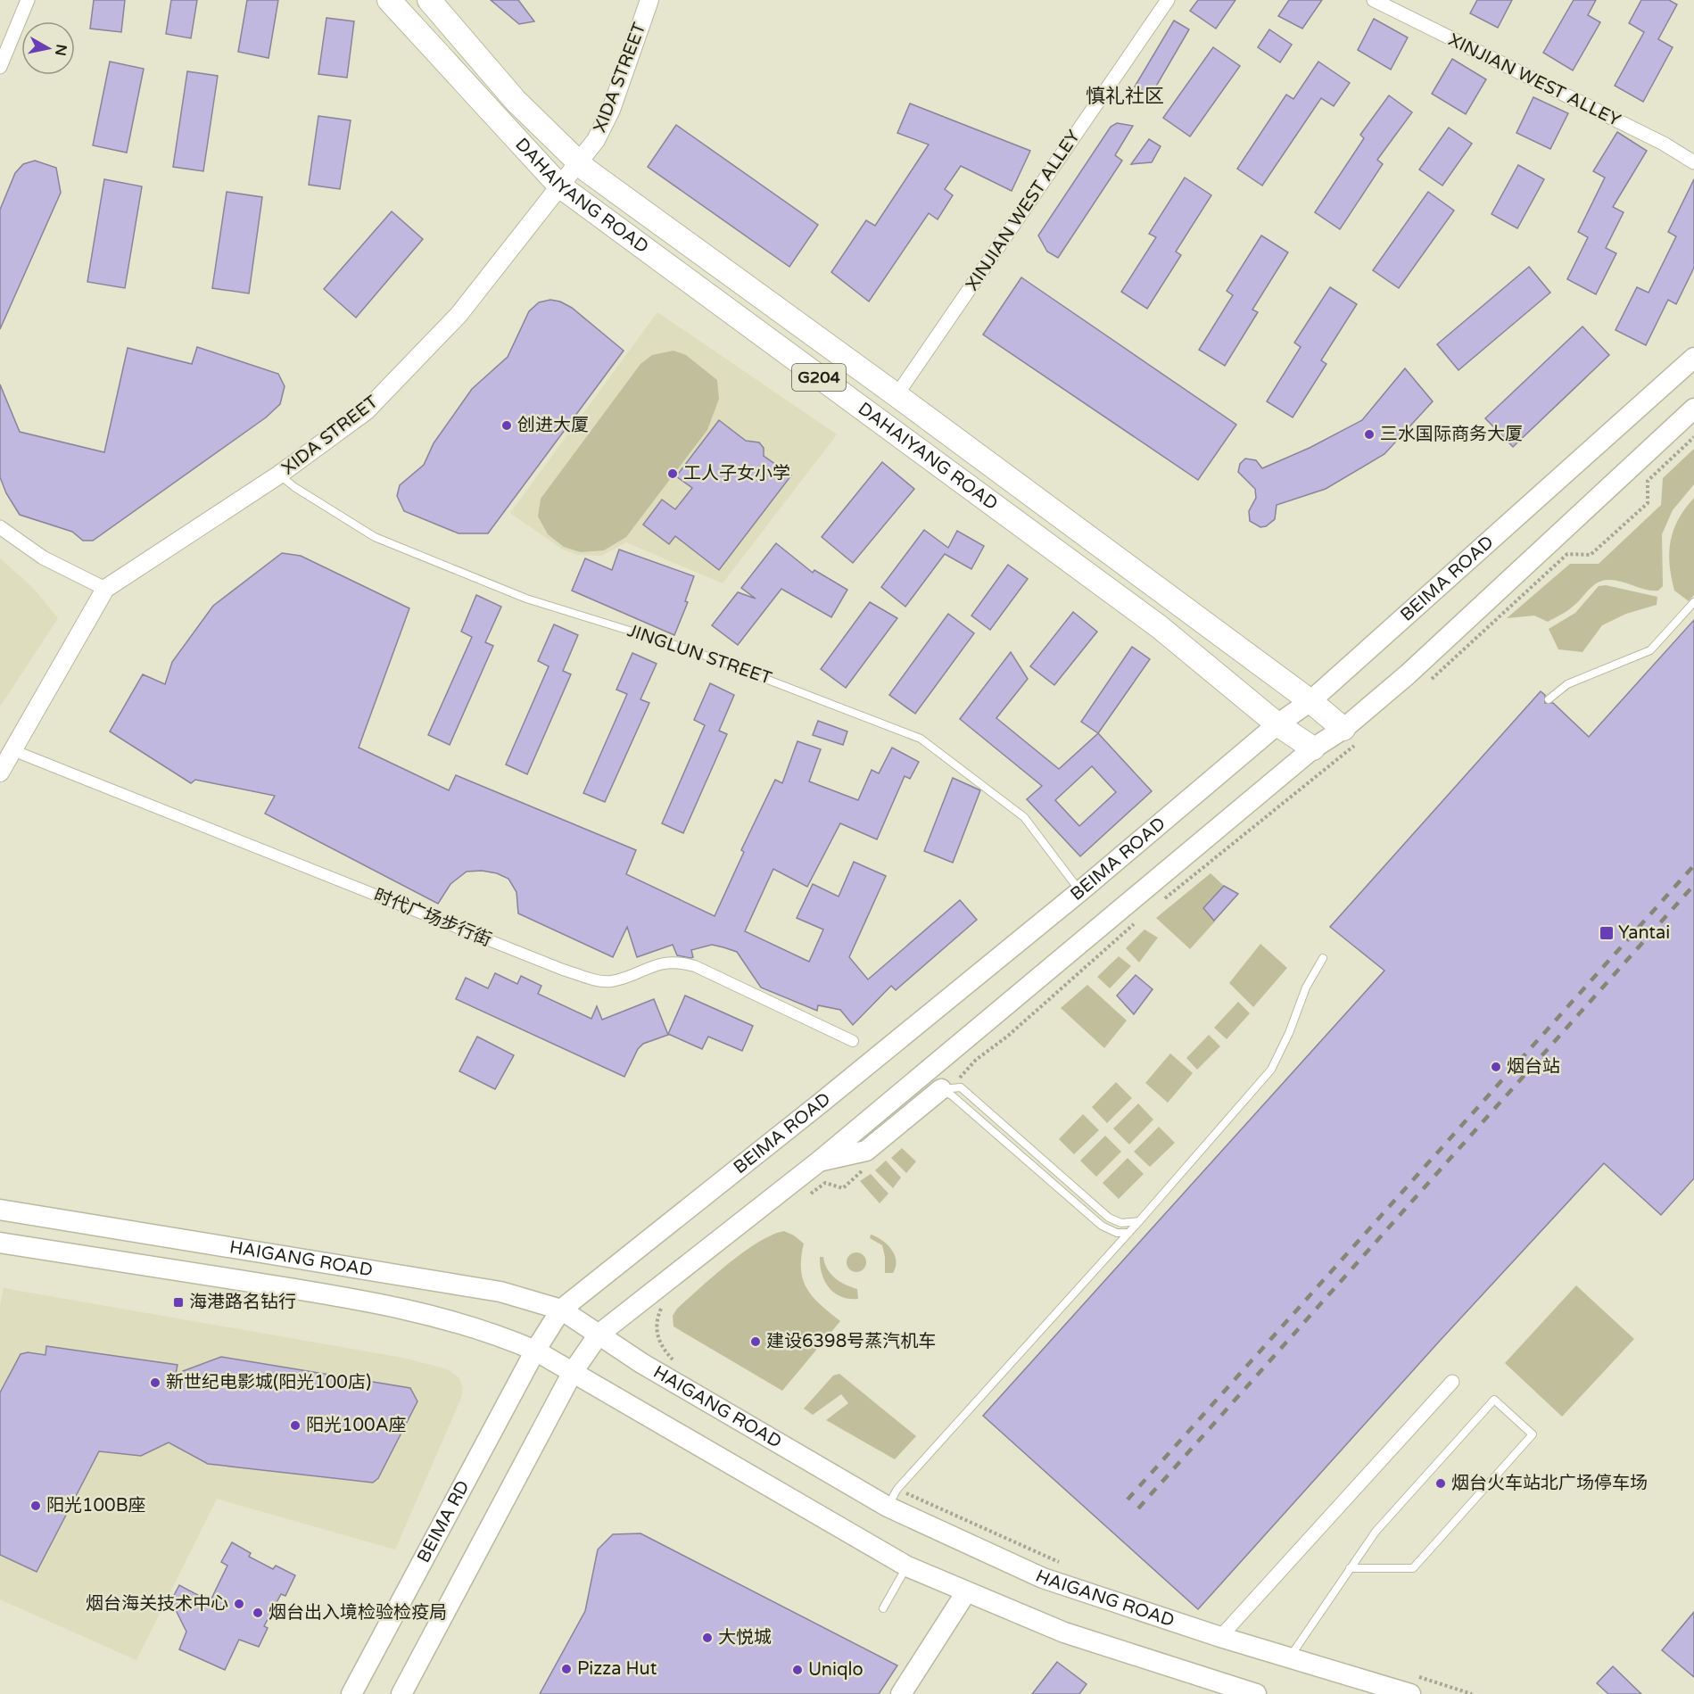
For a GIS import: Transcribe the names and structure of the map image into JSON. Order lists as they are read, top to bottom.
{
  "streets": {
    "highway": ["DAHAIYANG ROAD", "G204"],
    "main road": ["BEIMA ROAD", "HAIGANG ROAD", "BEIMA RD"],
    "street": ["XIDA STREET", "XINJIAN WEST ALLEY", "时代广场步行街"],
    "lane": ["JINGLUN STREET"]
  },
  "crossings": [
    ["XIDA STREET", "DAHAIYANG ROAD"],
    ["XIDA STREET", "JINGLUN STREET"],
    ["XIDA STREET", "时代广场步行街"],
    ["XINJIAN WEST ALLEY", "DAHAIYANG ROAD"],
    ["DAHAIYANG ROAD", "BEIMA ROAD"],
    ["BEIMA ROAD", "JINGLUN STREET"],
    ["BEIMA ROAD", "HAIGANG ROAD"],
    ["BEIMA ROAD", "BEIMA RD"],
    ["HAIGANG ROAD", "BEIMA RD"]
  ],
  "districts": ["慎礼社区"],
  "places": {
    "other": [
      "创进大厦",
      "三水国际商务大厦",
      "工人子女小学",
      "烟台站",
      "建设6398号蒸汽机车",
      "新世纪电影城(阳光100店)",
      "阳光100A座",
      "烟台火车站北广场停车场",
      "阳光100B座",
      "烟台海关技术中心",
      "烟台出入境检验检疫局",
      "大悦城",
      "Pizza Hut",
      "Uniqlo"
    ],
    "transit": ["Yantai", "海港路名钻行"]
  },
  "north": "right"
}
